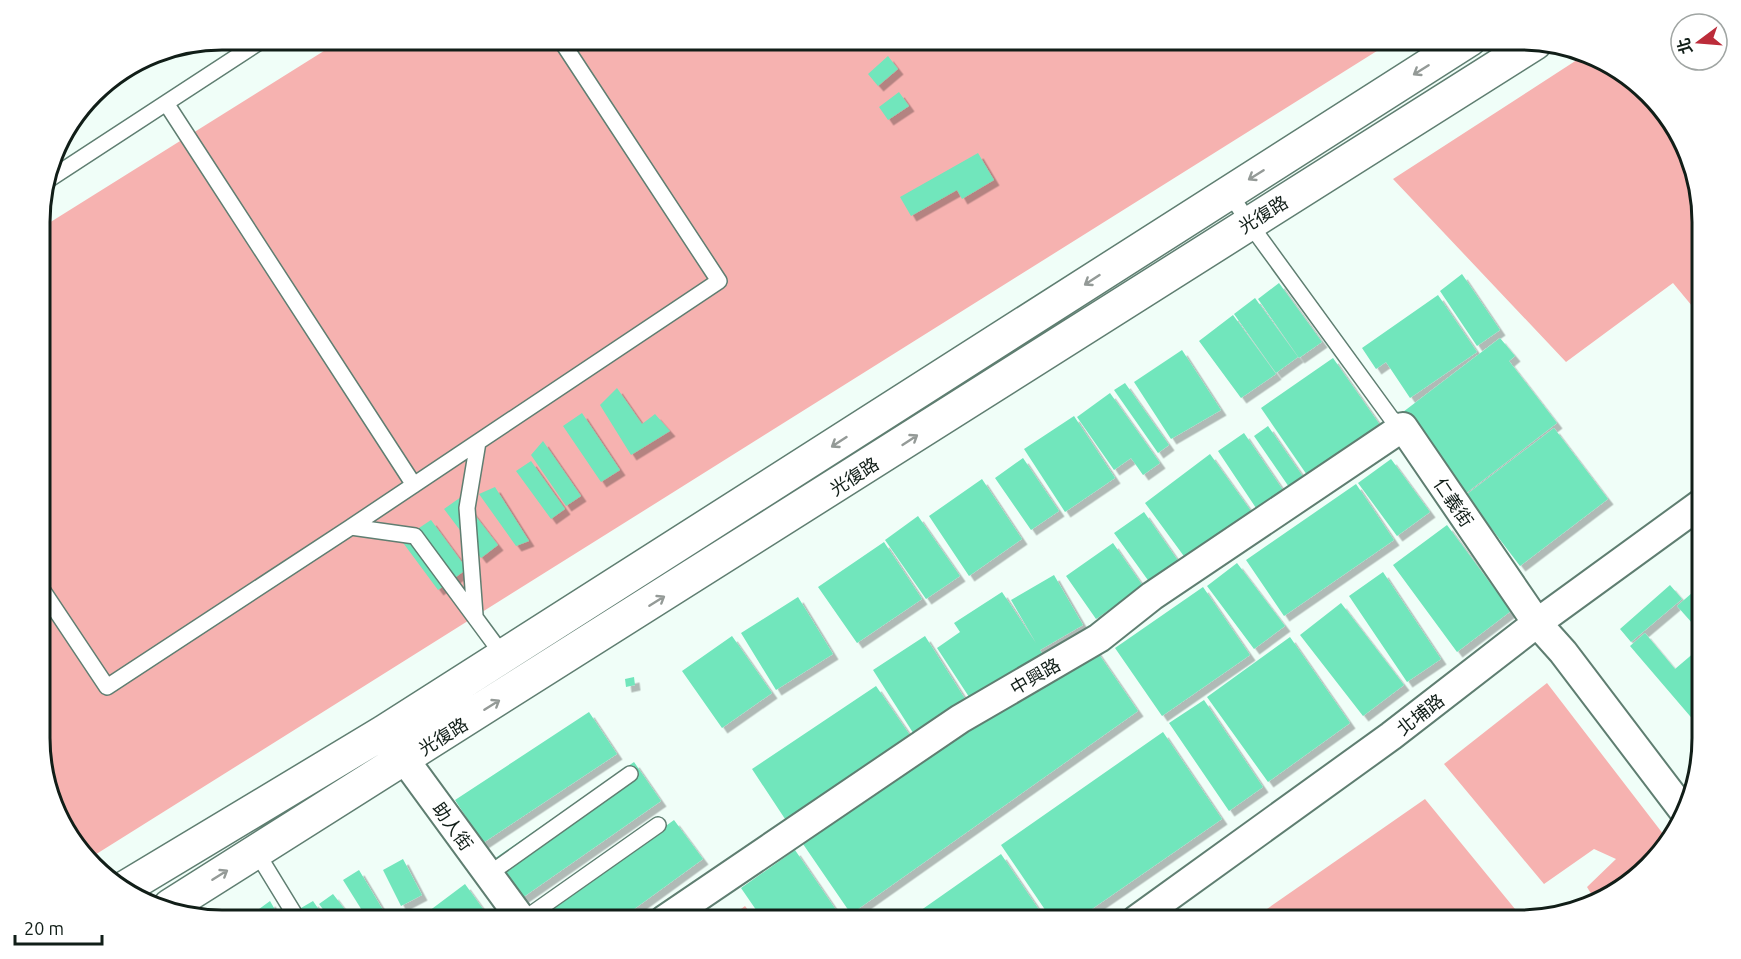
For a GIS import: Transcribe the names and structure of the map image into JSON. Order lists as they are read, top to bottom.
{
  "streets": {
    "main road": ["光復路"],
    "street": [
      "仁義街",
      "中興路",
      "北埔路",
      "助人街"
    ]
  },
  "crossings": [
    ["光復路", "仁義街"],
    ["光復路", "助人街"],
    ["仁義街", "中興路"],
    ["仁義街", "北埔路"]
  ],
  "scale_bar": "20 m",
  "north": "left"
}
